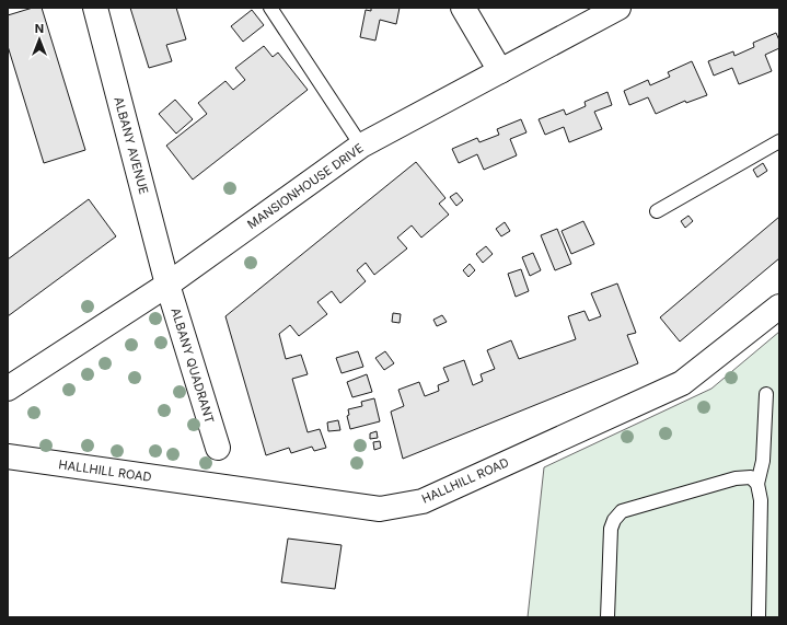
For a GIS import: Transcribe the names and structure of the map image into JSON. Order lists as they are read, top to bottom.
{
  "streets": {
    "street": [
      "ALBANY AVENUE",
      "MANSIONHOUSE DRIVE",
      "ALBANY QUADRANT",
      "HALLHILL ROAD"
    ]
  },
  "crossings": [
    ["ALBANY AVENUE", "MANSIONHOUSE DRIVE"],
    ["ALBANY AVENUE", "ALBANY QUADRANT"],
    ["MANSIONHOUSE DRIVE", "ALBANY QUADRANT"]
  ],
  "north": "top"
}
